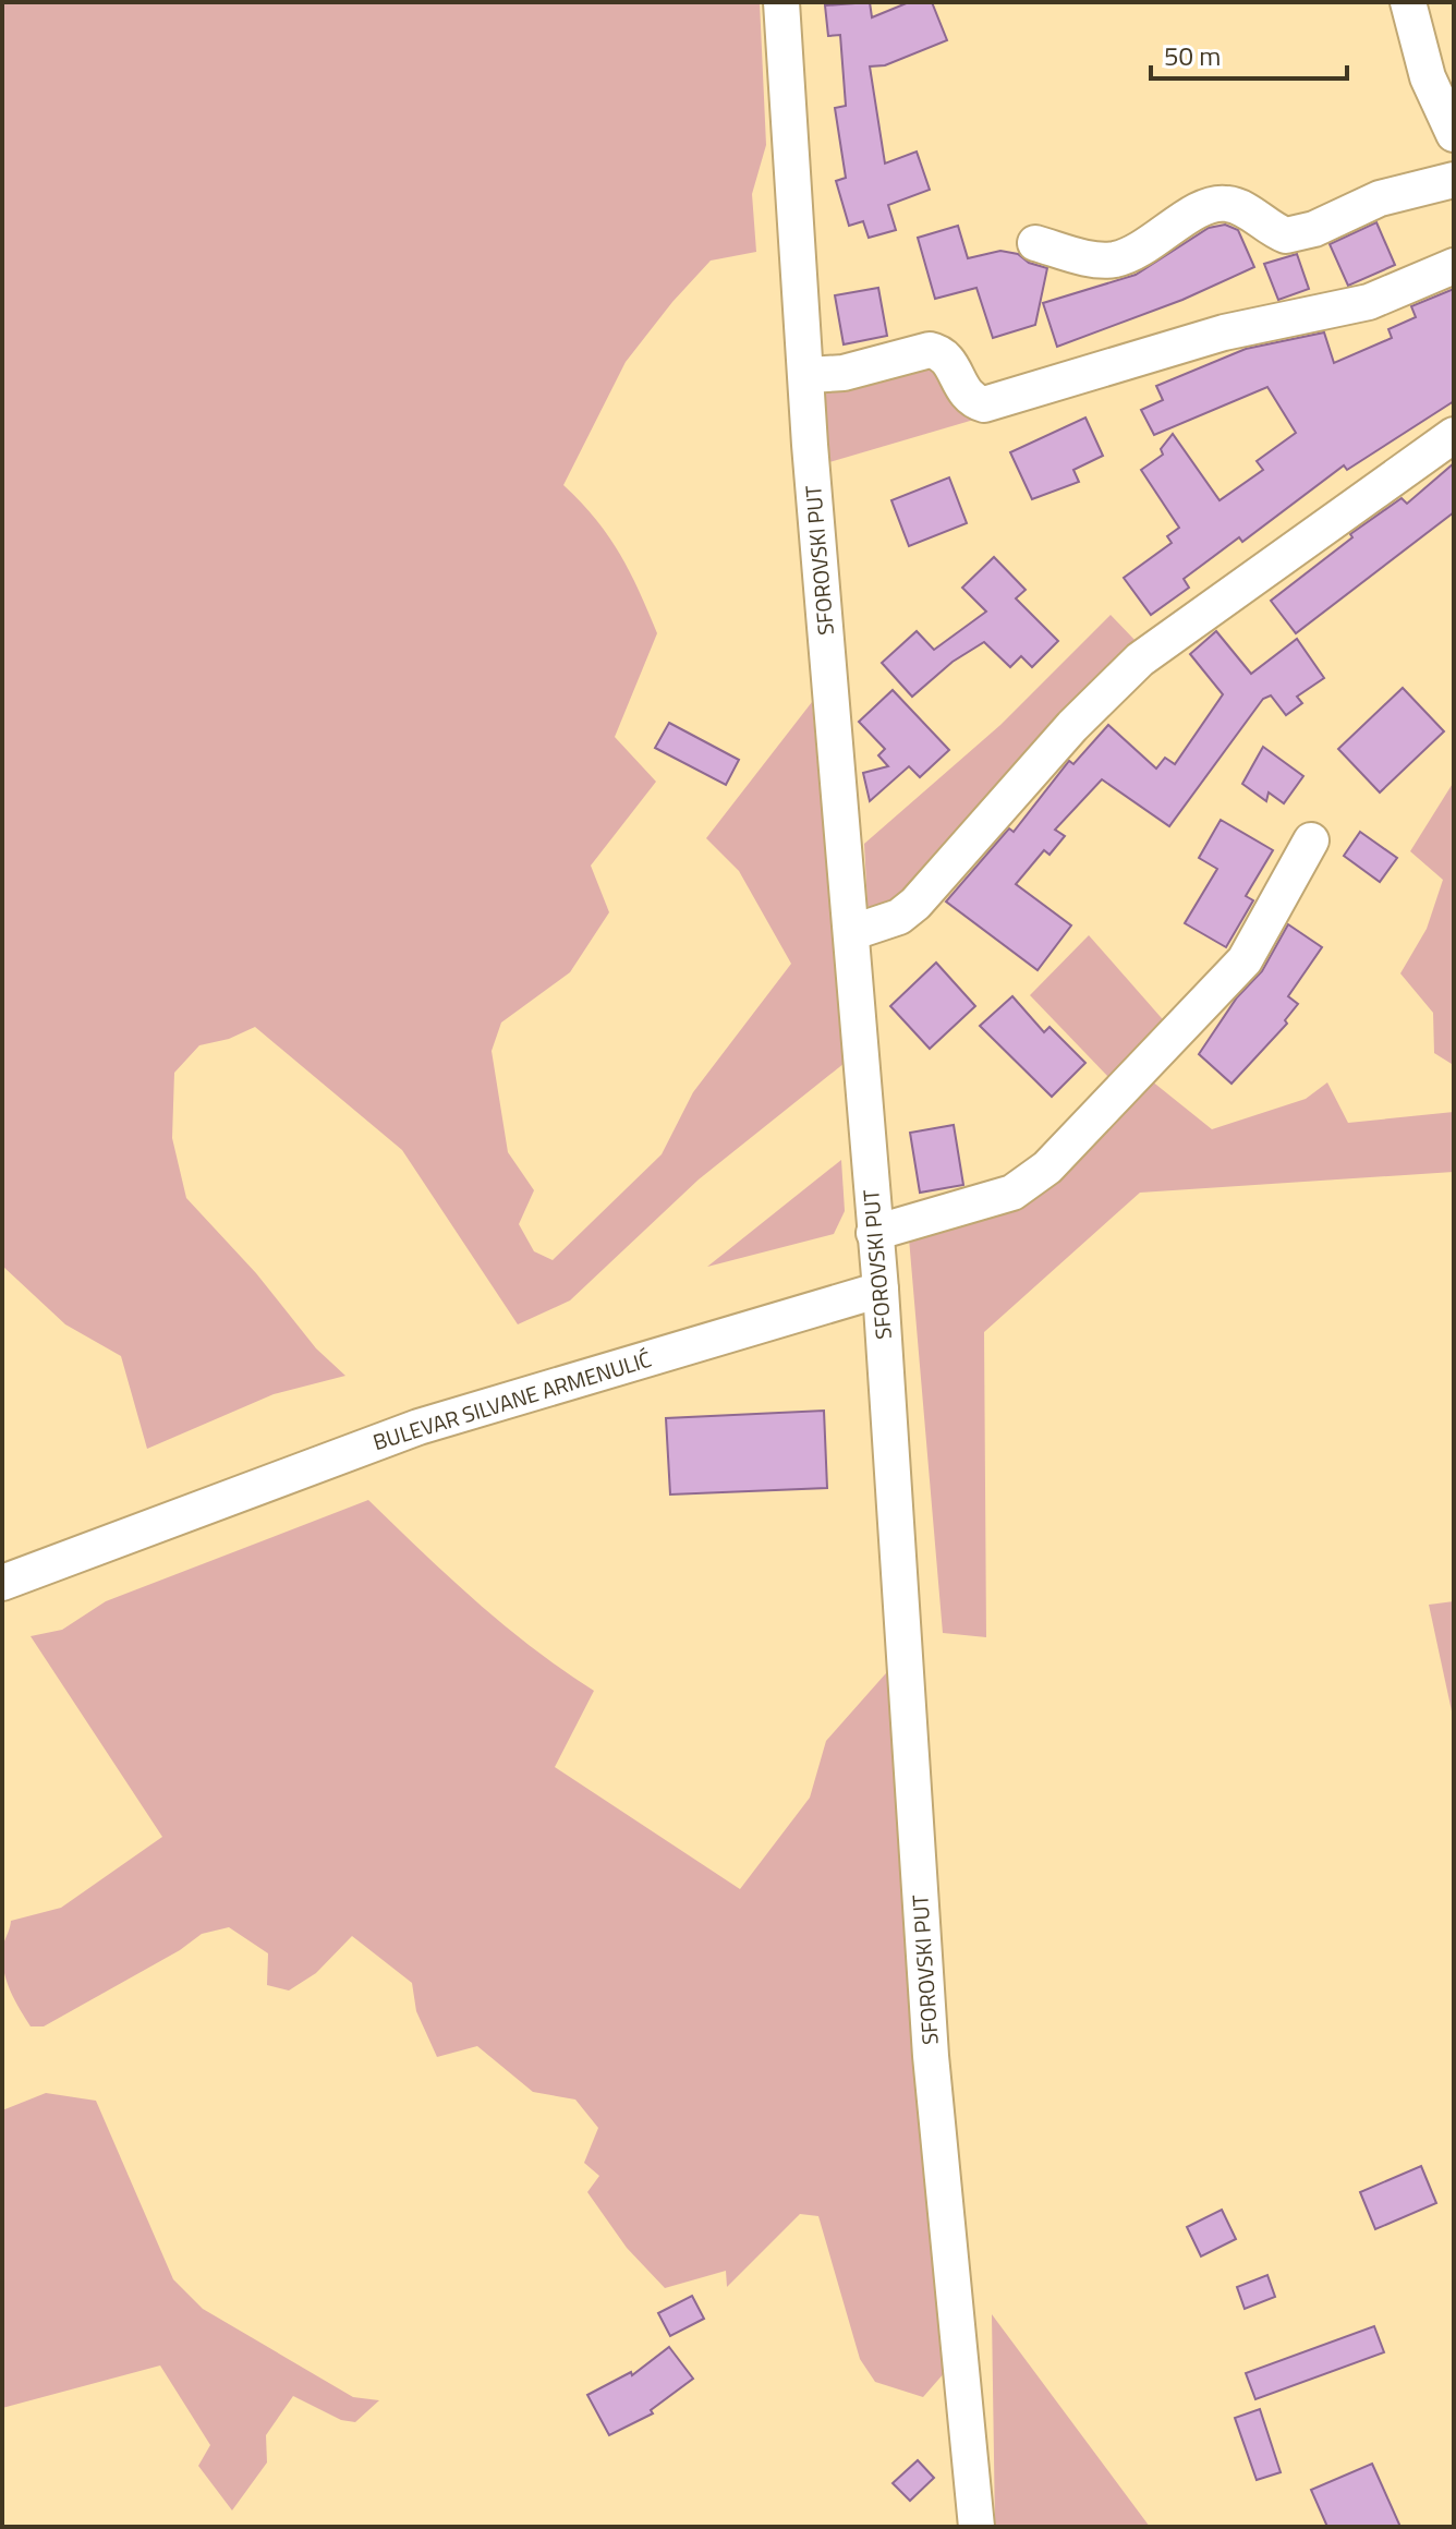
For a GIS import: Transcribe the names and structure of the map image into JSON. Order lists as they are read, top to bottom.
{
  "streets": {
    "street": ["SFOROVSKI PUT", "BULEVAR SILVANE ARMENULIĆ"]
  },
  "crossings": [
    ["SFOROVSKI PUT", "BULEVAR SILVANE ARMENULIĆ"]
  ],
  "scale_bar": "50 m"
}
